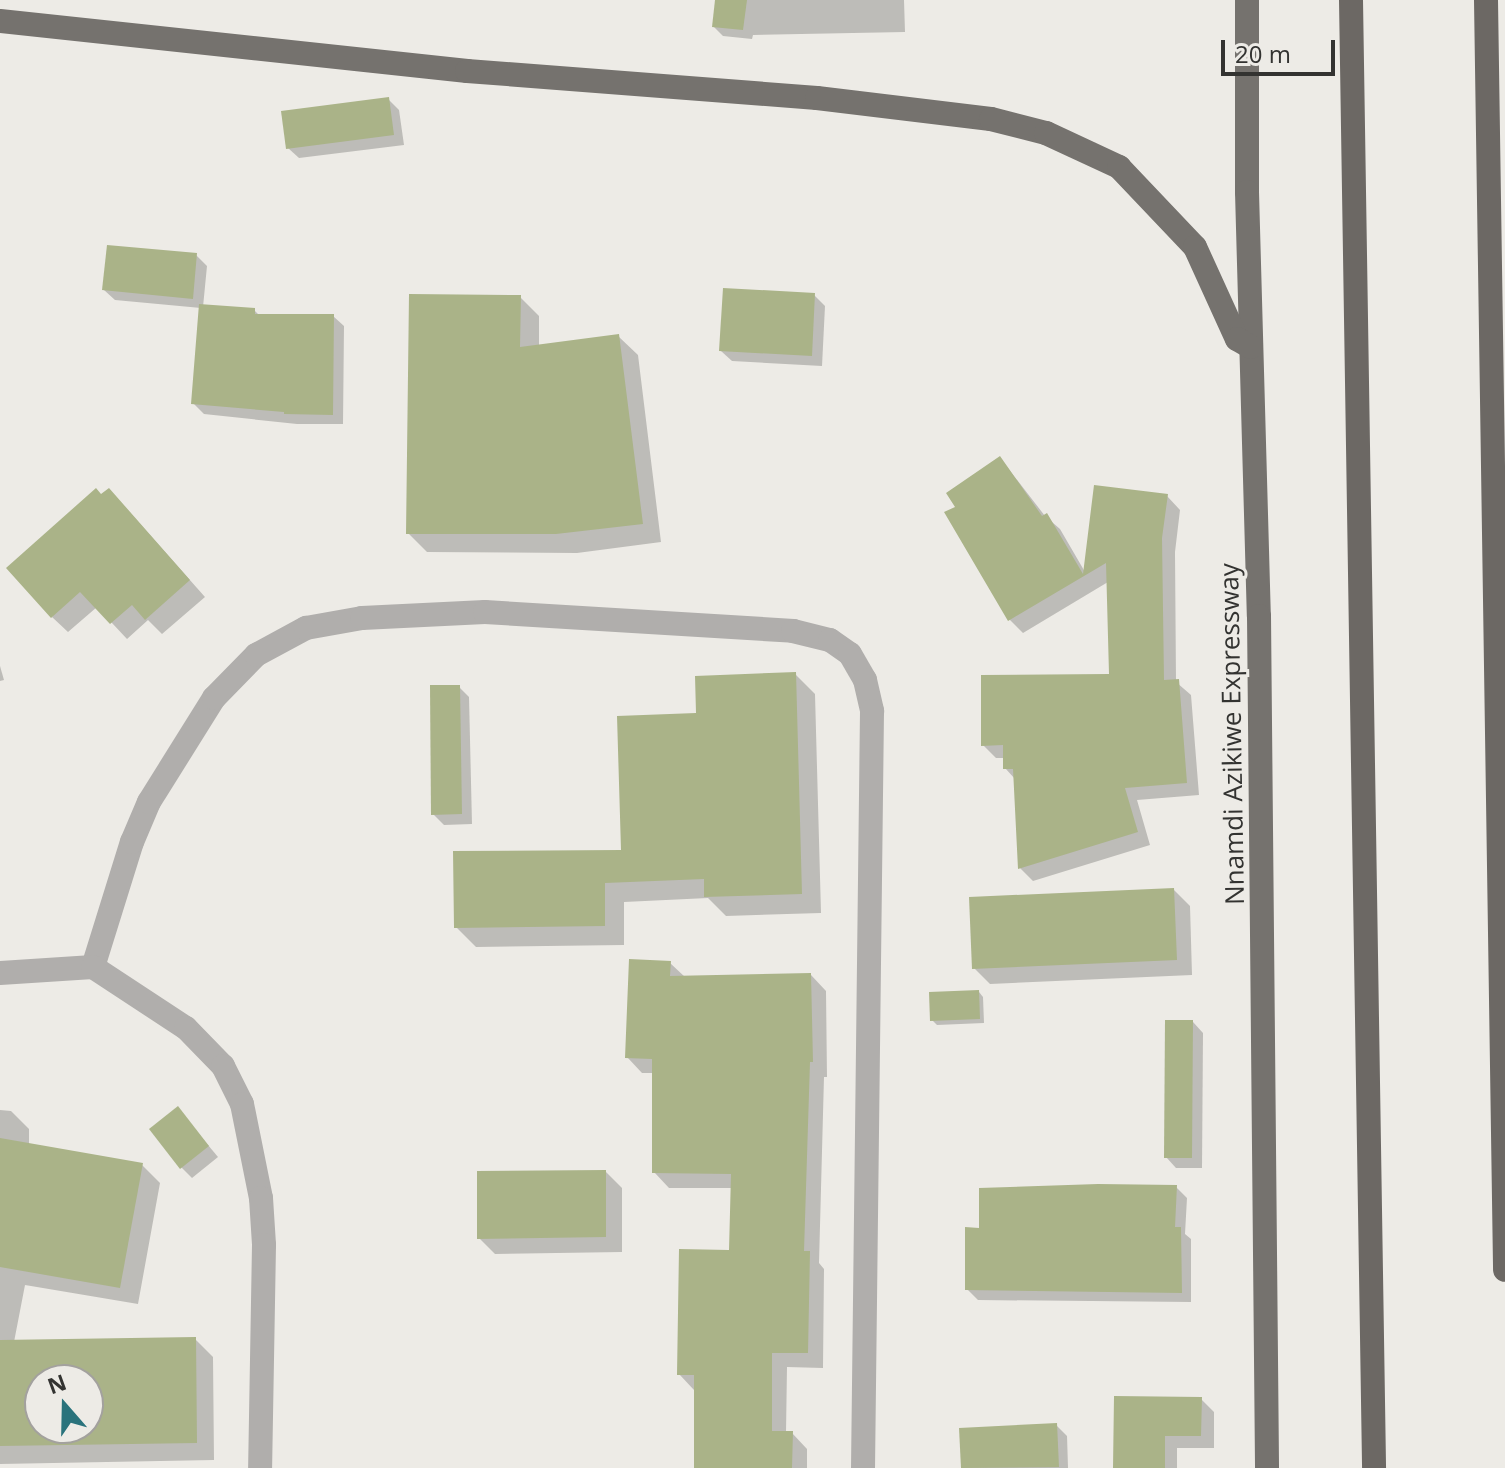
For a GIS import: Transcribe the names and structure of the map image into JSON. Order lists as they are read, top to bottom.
{
  "streets": {
    "highway": ["Nnamdi Azikiwe Expressway"]
  },
  "scale_bar": "20 m",
  "north": "top"
}
